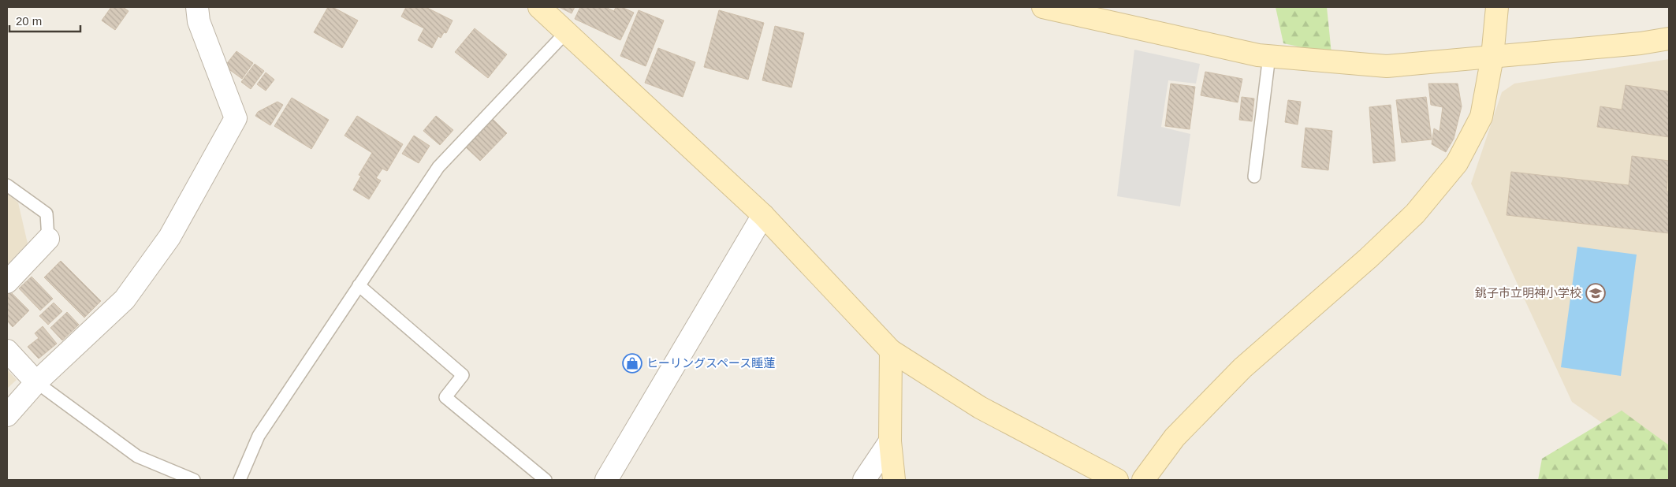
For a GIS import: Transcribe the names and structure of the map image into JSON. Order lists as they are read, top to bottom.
{
  "places": {
    "school or university": ["銚子市立明神小学校"],
    "shop": ["ヒーリングスペース睡蓮"]
  },
  "scale_bar": "20 m"
}
